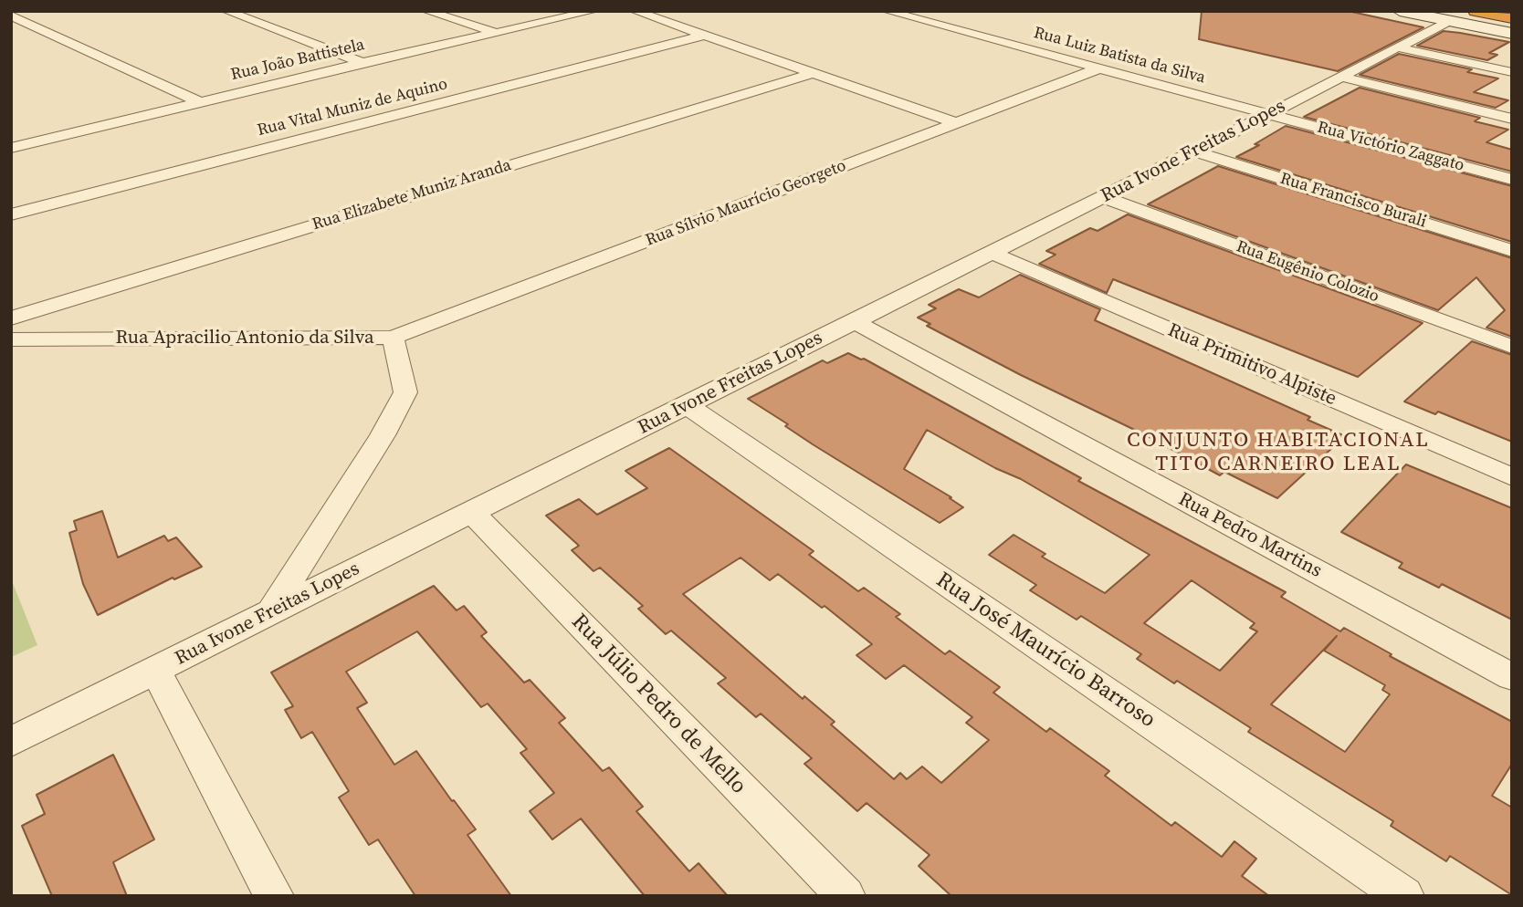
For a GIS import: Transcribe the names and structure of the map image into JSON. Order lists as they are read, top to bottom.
{
  "streets": {
    "street": [
      "Rua Luiz Batista da Silva",
      "Rua João Battistela",
      "Rua Vital Muniz de Aquino",
      "Rua Victório Zaggato",
      "Rua Ivone Freitas Lopes",
      "Rua Elizabete Muniz Aranda",
      "Rua Francisco Burali",
      "Rua Sílvio Maurício Georgeto",
      "Rua Eugênio Colozio",
      "Rua Apracilio Antonio da Silva",
      "Rua Primitivo Alpiste",
      "Rua Pedro Martins",
      "Rua José Maurício Barroso",
      "Rua Júlio Pedro de Mello"
    ]
  },
  "crossings": [
    ["Rua Luiz Batista da Silva", "Rua Victório Zaggato"],
    ["Rua Luiz Batista da Silva", "Rua Ivone Freitas Lopes"],
    ["Rua Luiz Batista da Silva", "Rua Sílvio Maurício Georgeto"],
    ["Rua Victório Zaggato", "Rua Ivone Freitas Lopes"],
    ["Rua Ivone Freitas Lopes", "Rua Francisco Burali"],
    ["Rua Ivone Freitas Lopes", "Rua Eugênio Colozio"],
    ["Rua Ivone Freitas Lopes", "Rua Apracilio Antonio da Silva"],
    ["Rua Ivone Freitas Lopes", "Rua Primitivo Alpiste"],
    ["Rua Ivone Freitas Lopes", "Rua Pedro Martins"],
    ["Rua Ivone Freitas Lopes", "Rua José Maurício Barroso"],
    ["Rua Ivone Freitas Lopes", "Rua Júlio Pedro de Mello"],
    ["Rua Sílvio Maurício Georgeto", "Rua Apracilio Antonio da Silva"]
  ],
  "districts": ["CONJUNTO HABITACIONAL TITO CARNEIRO LEAL"]
}
